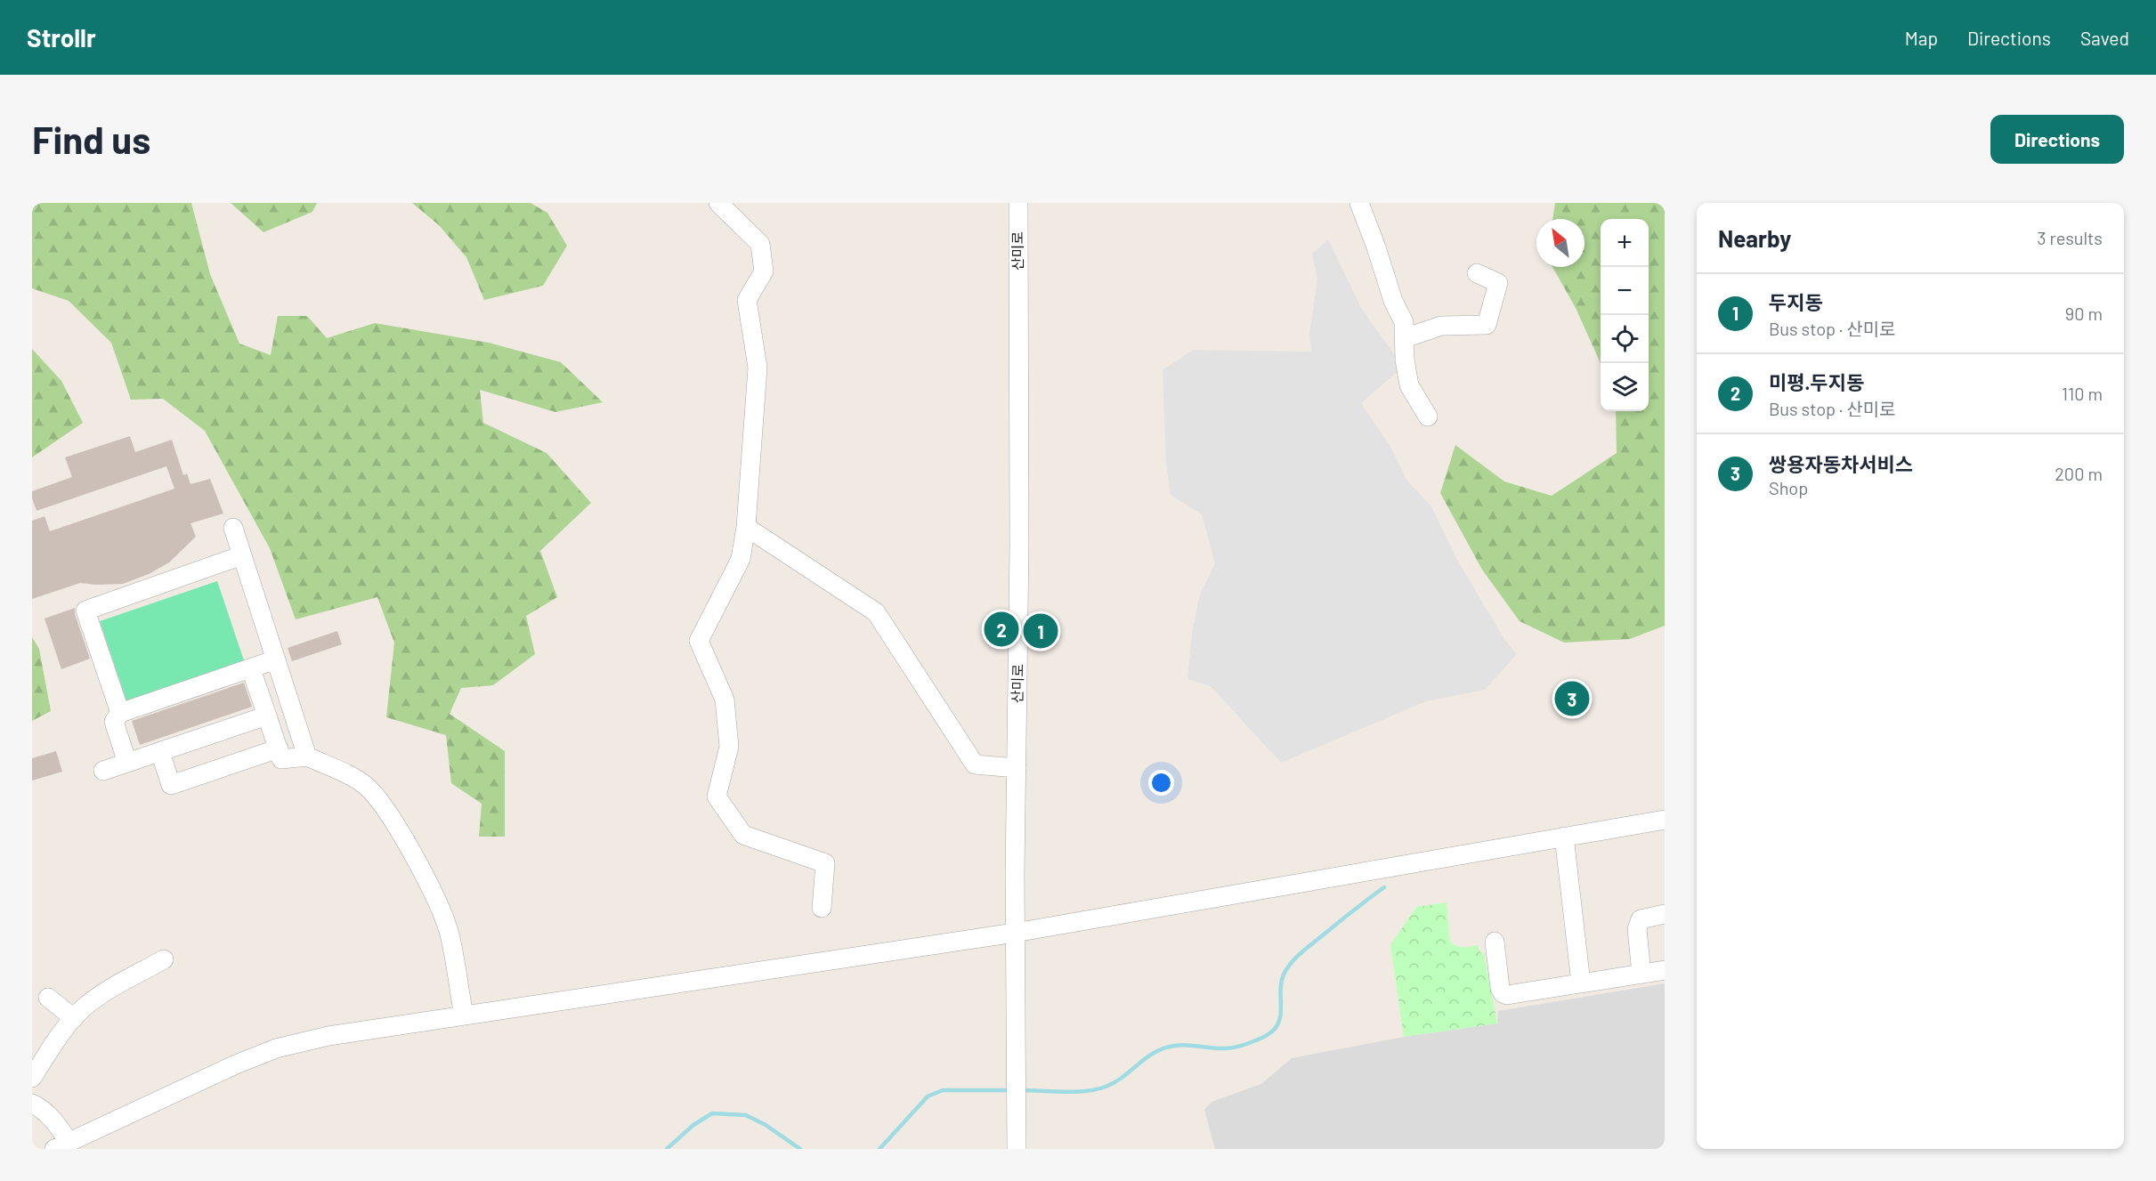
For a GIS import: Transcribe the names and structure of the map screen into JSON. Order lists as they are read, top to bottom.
{
  "streets": {
    "street": ["산미로"]
  },
  "north": "top left",
  "page": {
    "header": "Strollr",
    "nav": ["Map", "Directions", "Saved"],
    "buttons": "Directions",
    "title": "Find us",
    "heading": ["Nearby", "3 results"],
    "map_buttons": ["+", "−"],
    "list": [
      {
        "mark": "1",
        "name": "두지동",
        "note": "Bus stop · 산미로",
        "value": "90 m"
      },
      {
        "mark": "2",
        "name": "미평.두지동",
        "note": "Bus stop · 산미로",
        "value": "110 m"
      },
      {
        "mark": "3",
        "name": "쌍용자동차서비스",
        "note": "Shop",
        "value": "200 m"
      }
    ],
    "pins": ["2", "1", "3"]
  }
}
